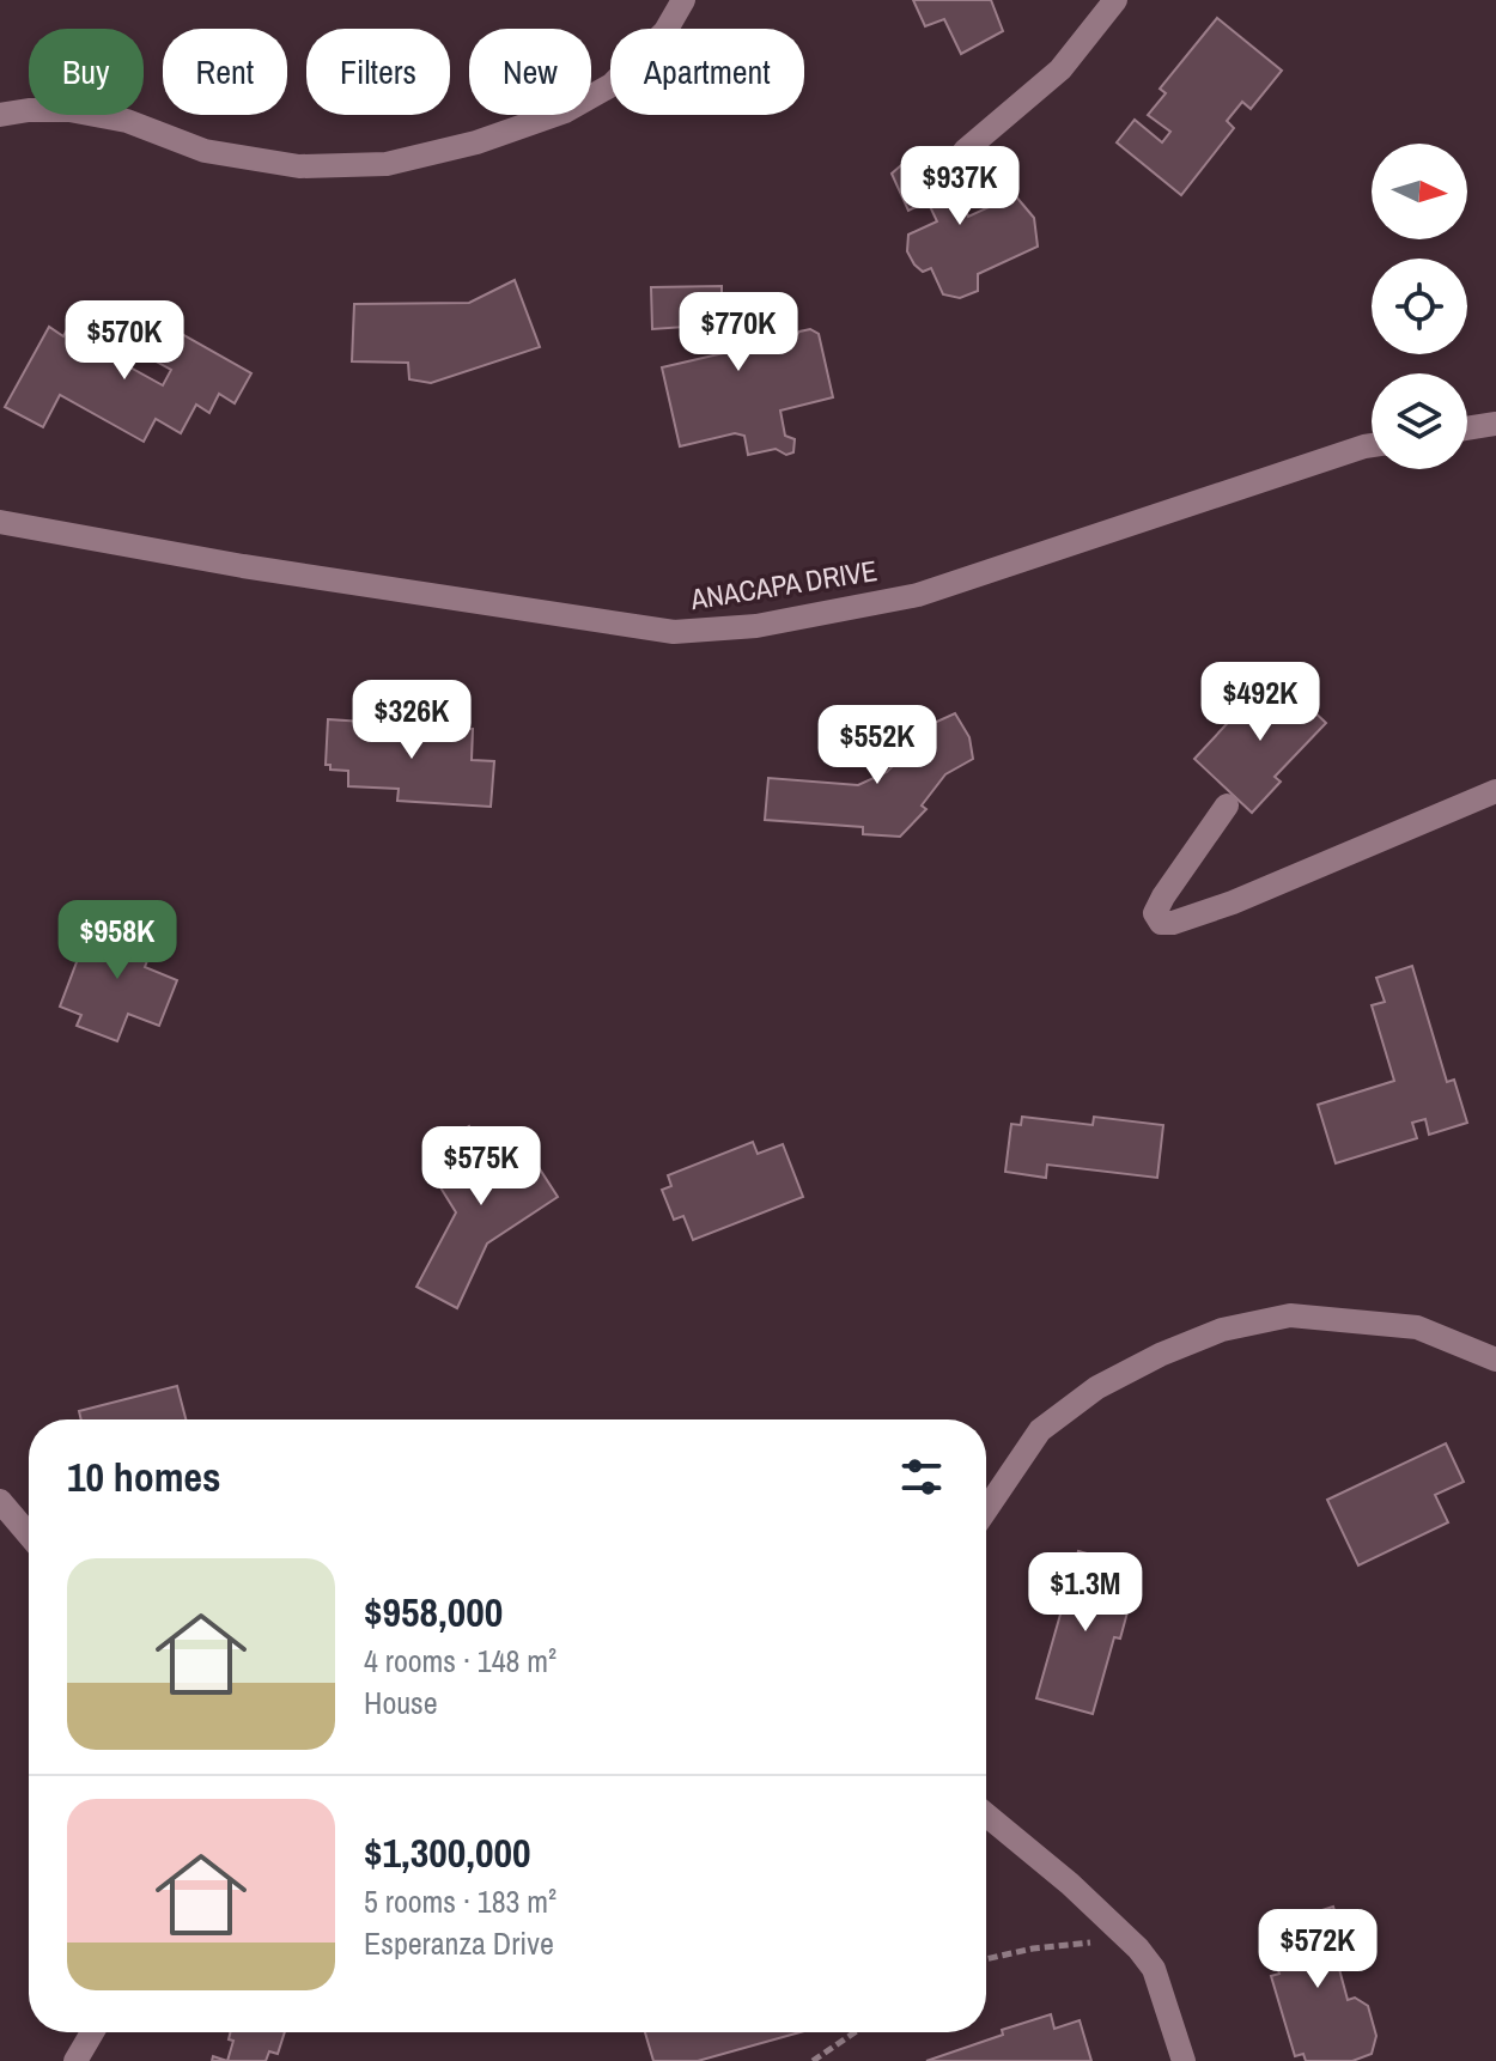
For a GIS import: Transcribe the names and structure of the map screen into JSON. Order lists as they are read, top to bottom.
{
  "streets": {
    "street": ["ANACAPA DRIVE"]
  },
  "north": "right",
  "page": {
    "chip": [
      "Buy",
      "Rent",
      "Filters",
      "New",
      "Apartment"
    ],
    "price": [
      "$937K",
      "$770K",
      "$570K",
      "$492K",
      "$326K",
      "$552K",
      "$958K",
      "$575K",
      "$1.3M",
      "$572K"
    ],
    "heading": "10 homes",
    "list": [
      {
        "name": "$958,000",
        "note": "4 rooms · 148 m² · House"
      },
      {
        "name": "$1,300,000",
        "note": "5 rooms · 183 m² · Esperanza Drive"
      }
    ]
  }
}
